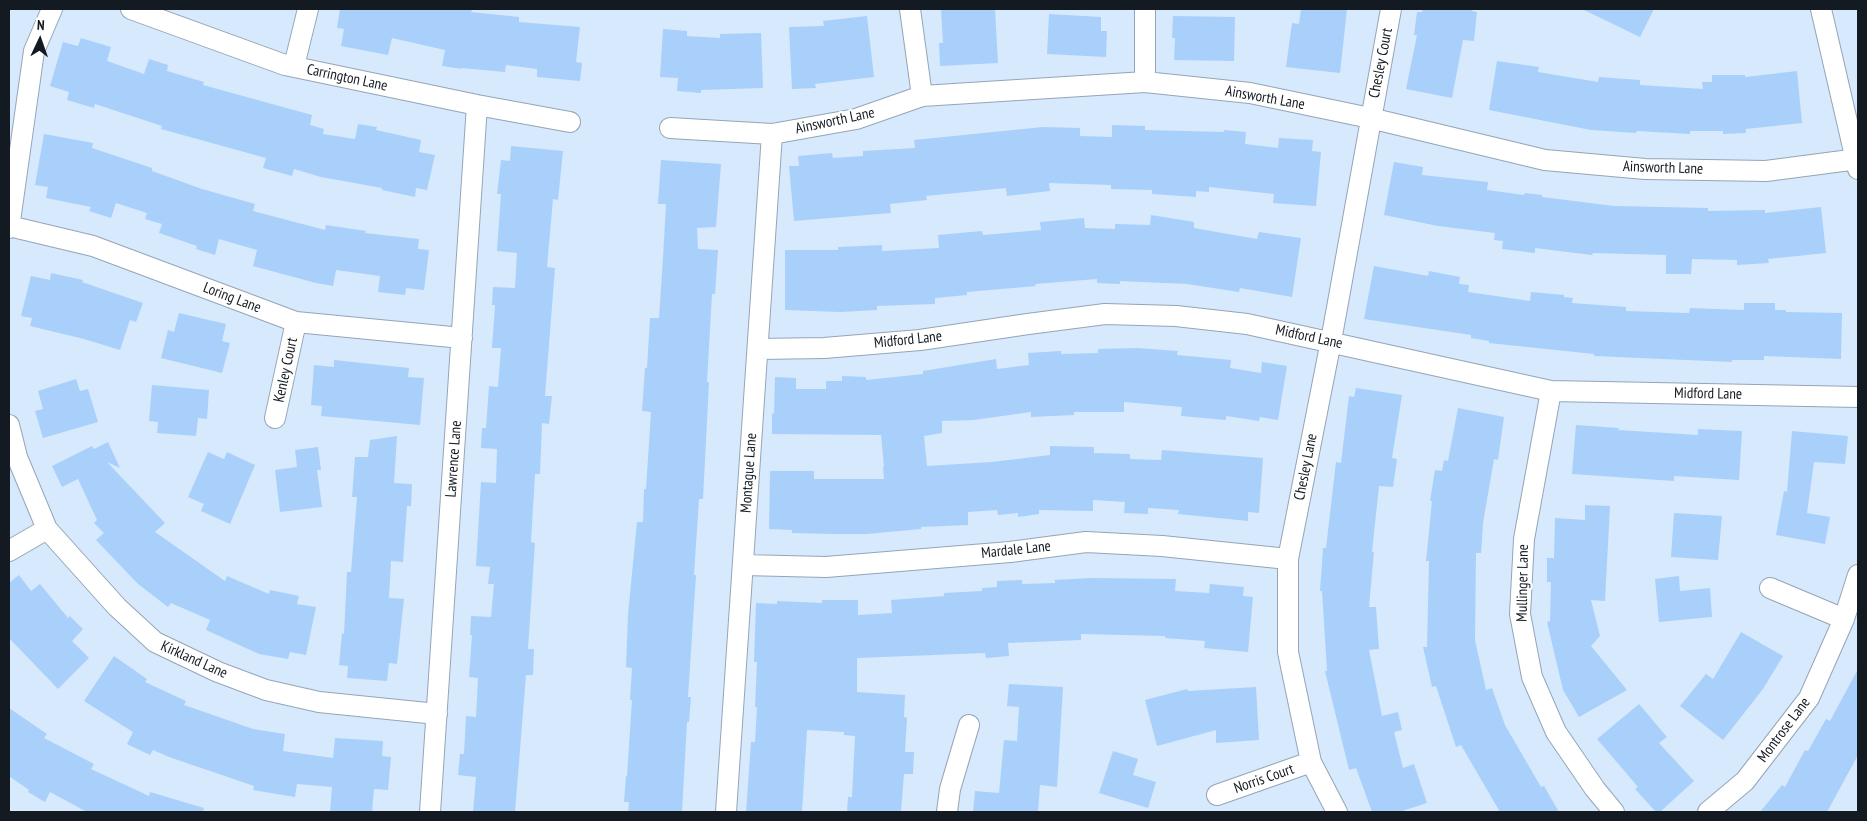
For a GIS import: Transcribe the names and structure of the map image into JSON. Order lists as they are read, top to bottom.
{
  "streets": {
    "street": [
      "Chesley Court",
      "Carrington Lane",
      "Ainsworth Lane",
      "Loring Lane",
      "Midford Lane",
      "Kenley Court",
      "Lawrence Lane",
      "Chesley Lane",
      "Montague Lane",
      "Mardale Lane",
      "Mullinger Lane",
      "Kirkland Lane",
      "Montrose Lane",
      "Norris Court"
    ]
  },
  "crossings": [
    ["Chesley Court", "Ainsworth Lane"],
    ["Chesley Court", "Chesley Lane"],
    ["Carrington Lane", "Lawrence Lane"],
    ["Ainsworth Lane", "Chesley Lane"],
    ["Ainsworth Lane", "Montague Lane"],
    ["Loring Lane", "Kenley Court"],
    ["Loring Lane", "Lawrence Lane"],
    ["Midford Lane", "Chesley Lane"],
    ["Midford Lane", "Montague Lane"],
    ["Midford Lane", "Mullinger Lane"],
    ["Lawrence Lane", "Kirkland Lane"],
    ["Chesley Lane", "Mardale Lane"],
    ["Chesley Lane", "Norris Court"],
    ["Montague Lane", "Mardale Lane"]
  ],
  "north": "top"
}
